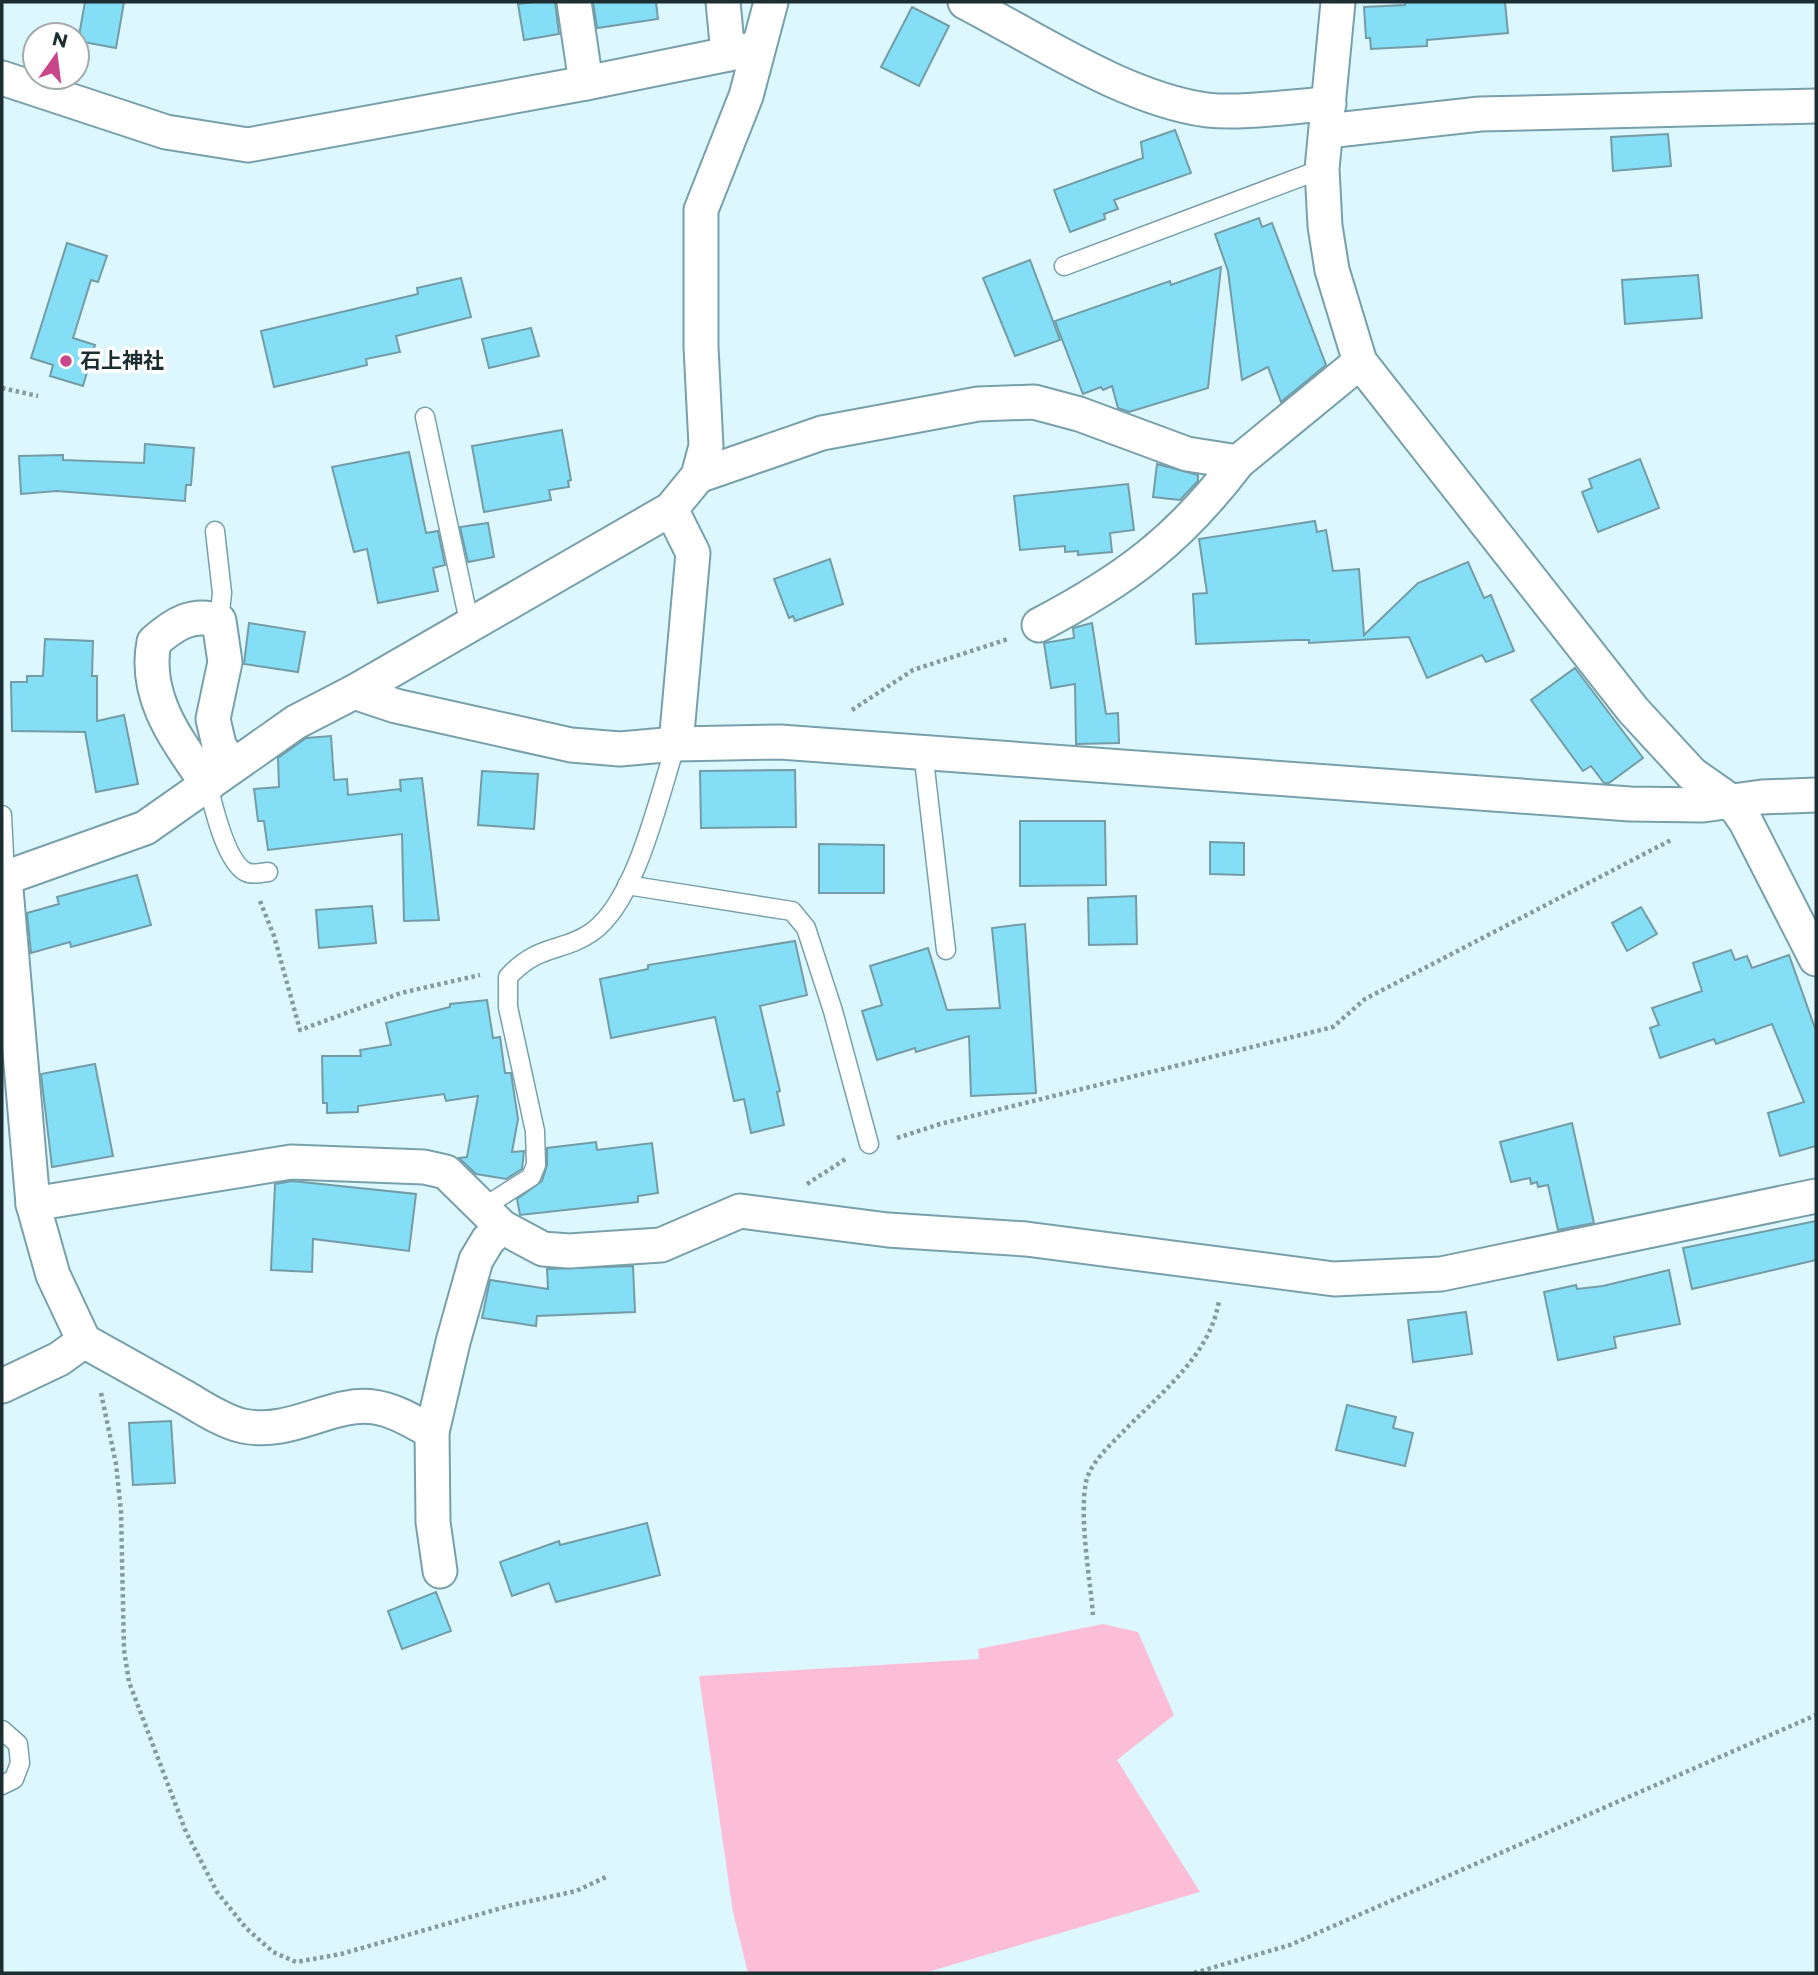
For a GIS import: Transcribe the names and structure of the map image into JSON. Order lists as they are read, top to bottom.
{
  "places": ["石上神社"],
  "north": "top"
}
